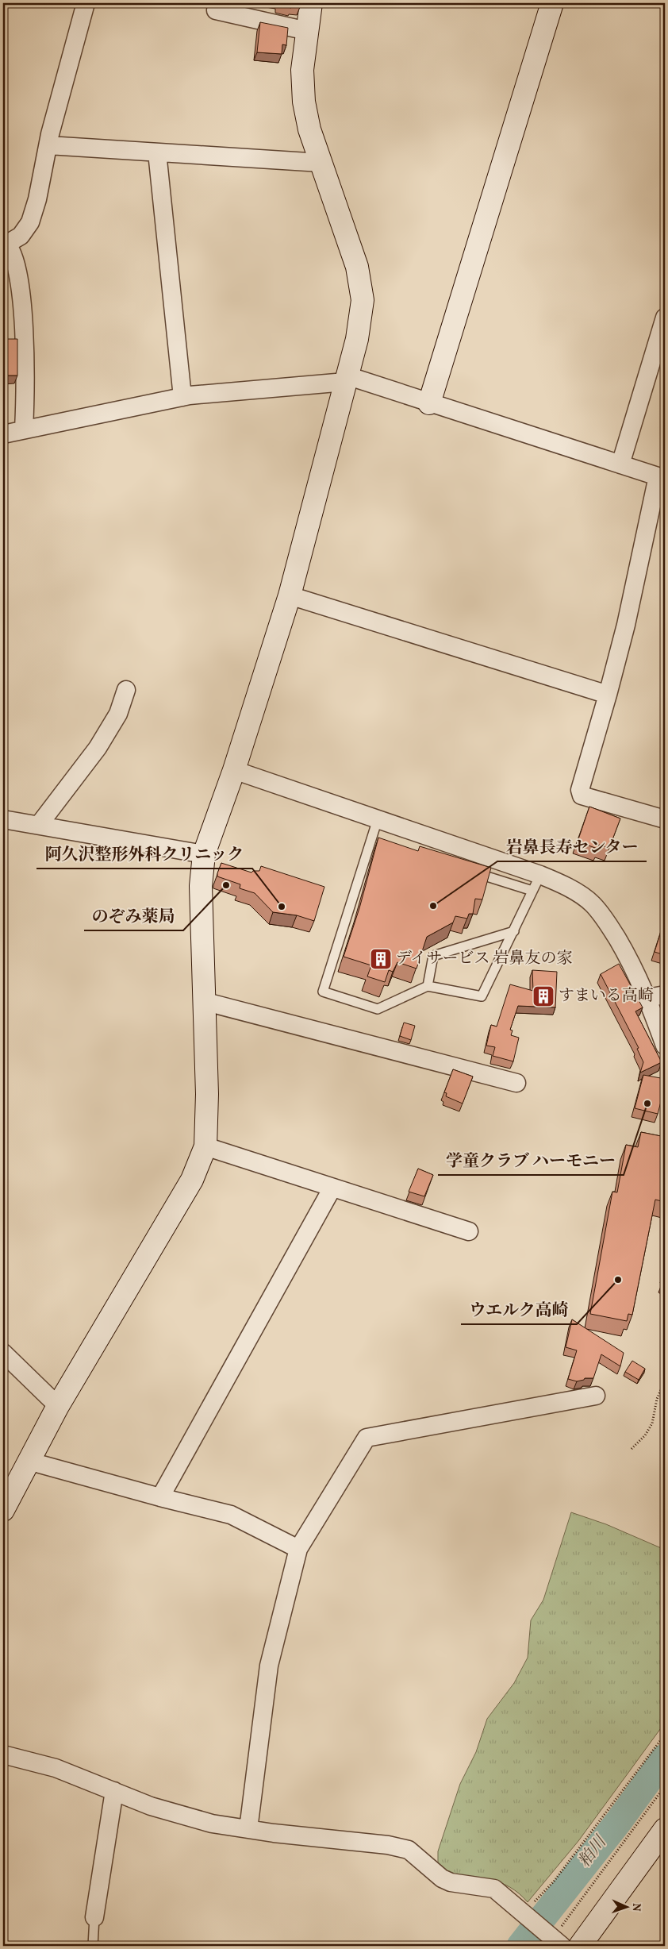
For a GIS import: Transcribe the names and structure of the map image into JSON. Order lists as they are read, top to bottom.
{
  "water": ["粕川"],
  "places": {
    "other": [
      "のぞみ薬局",
      "岩鼻長寿センター",
      "阿久沢整形外科クリニック",
      "学童クラブ ハーモニー",
      "ウエルク高崎"
    ],
    "building": ["デイサービス 岩鼻友の家", "すまいる高崎"]
  },
  "north": "right"
}
